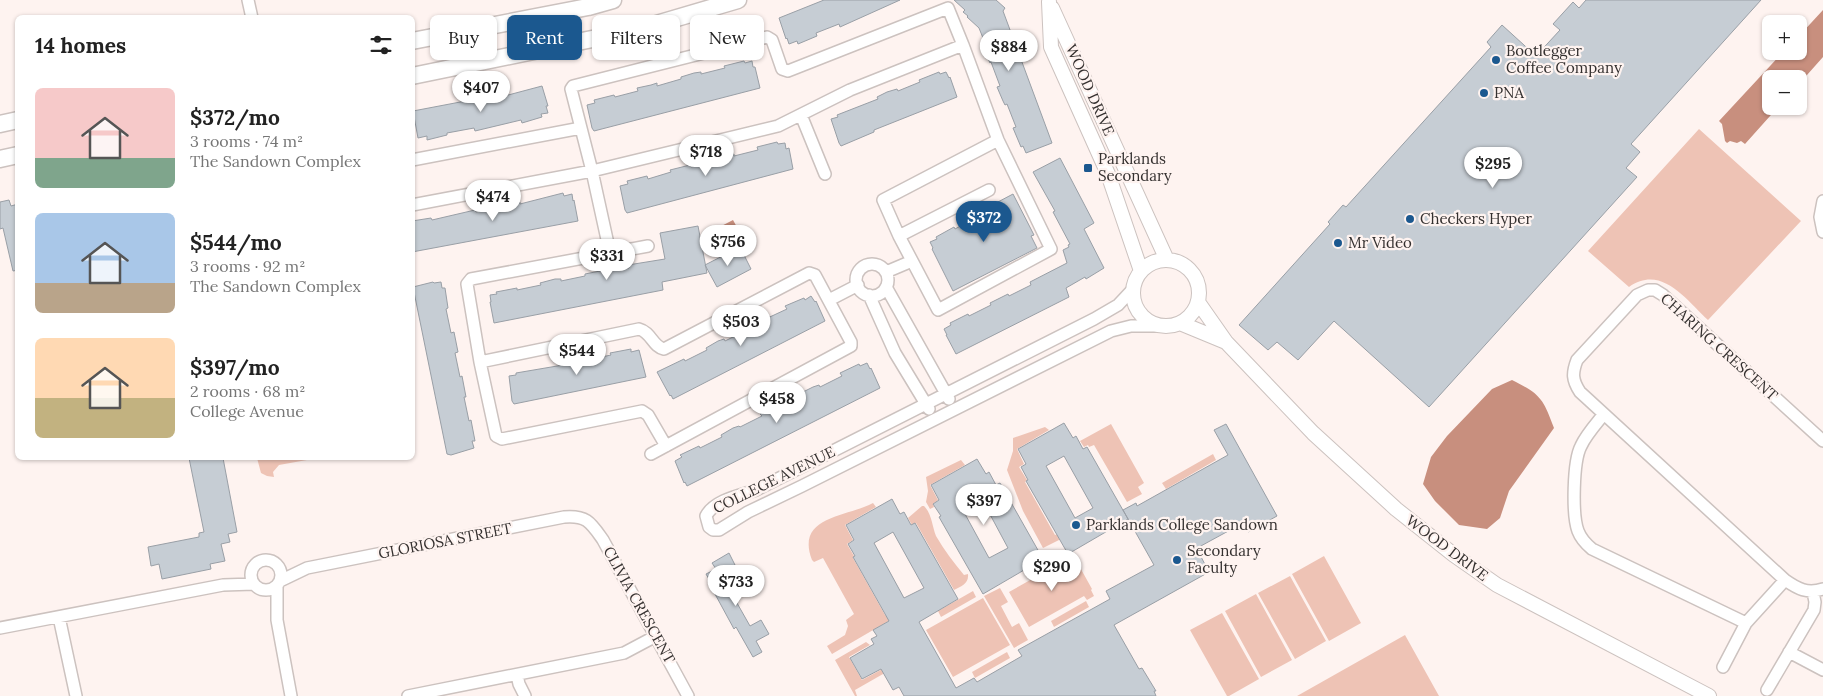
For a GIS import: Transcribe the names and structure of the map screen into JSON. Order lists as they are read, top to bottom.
{
  "streets": {
    "street": [
      "WOOD DRIVE",
      "CHARING CRESCENT",
      "COLLEGE AVENUE",
      "GLORIOSA STREET",
      "CLIVIA CRESCENT"
    ]
  },
  "crossings": [
    ["WOOD DRIVE", "COLLEGE AVENUE"],
    ["GLORIOSA STREET", "CLIVIA CRESCENT"]
  ],
  "places": {
    "other": [
      "Bootlegger Coffee Company",
      "PNA",
      "Checkers Hyper",
      "Mr Video",
      "Parklands College Sandown",
      "Secondary Faculty"
    ],
    "transit": ["Parklands Secondary"]
  },
  "page": {
    "map_buttons": ["+", "−"],
    "chip": [
      "Buy",
      "Rent",
      "Filters",
      "New"
    ],
    "heading": "14 homes",
    "price": [
      "$884",
      "$407",
      "$718",
      "$295",
      "$474",
      "$372",
      "$756",
      "$331",
      "$503",
      "$544",
      "$458",
      "$397",
      "$290",
      "$733"
    ],
    "list": [
      {
        "name": "$372/mo",
        "note": "3 rooms · 74 m² · The Sandown Complex"
      },
      {
        "name": "$544/mo",
        "note": "3 rooms · 92 m² · The Sandown Complex"
      },
      {
        "name": "$397/mo",
        "note": "2 rooms · 68 m² · College Avenue"
      }
    ]
  }
}
